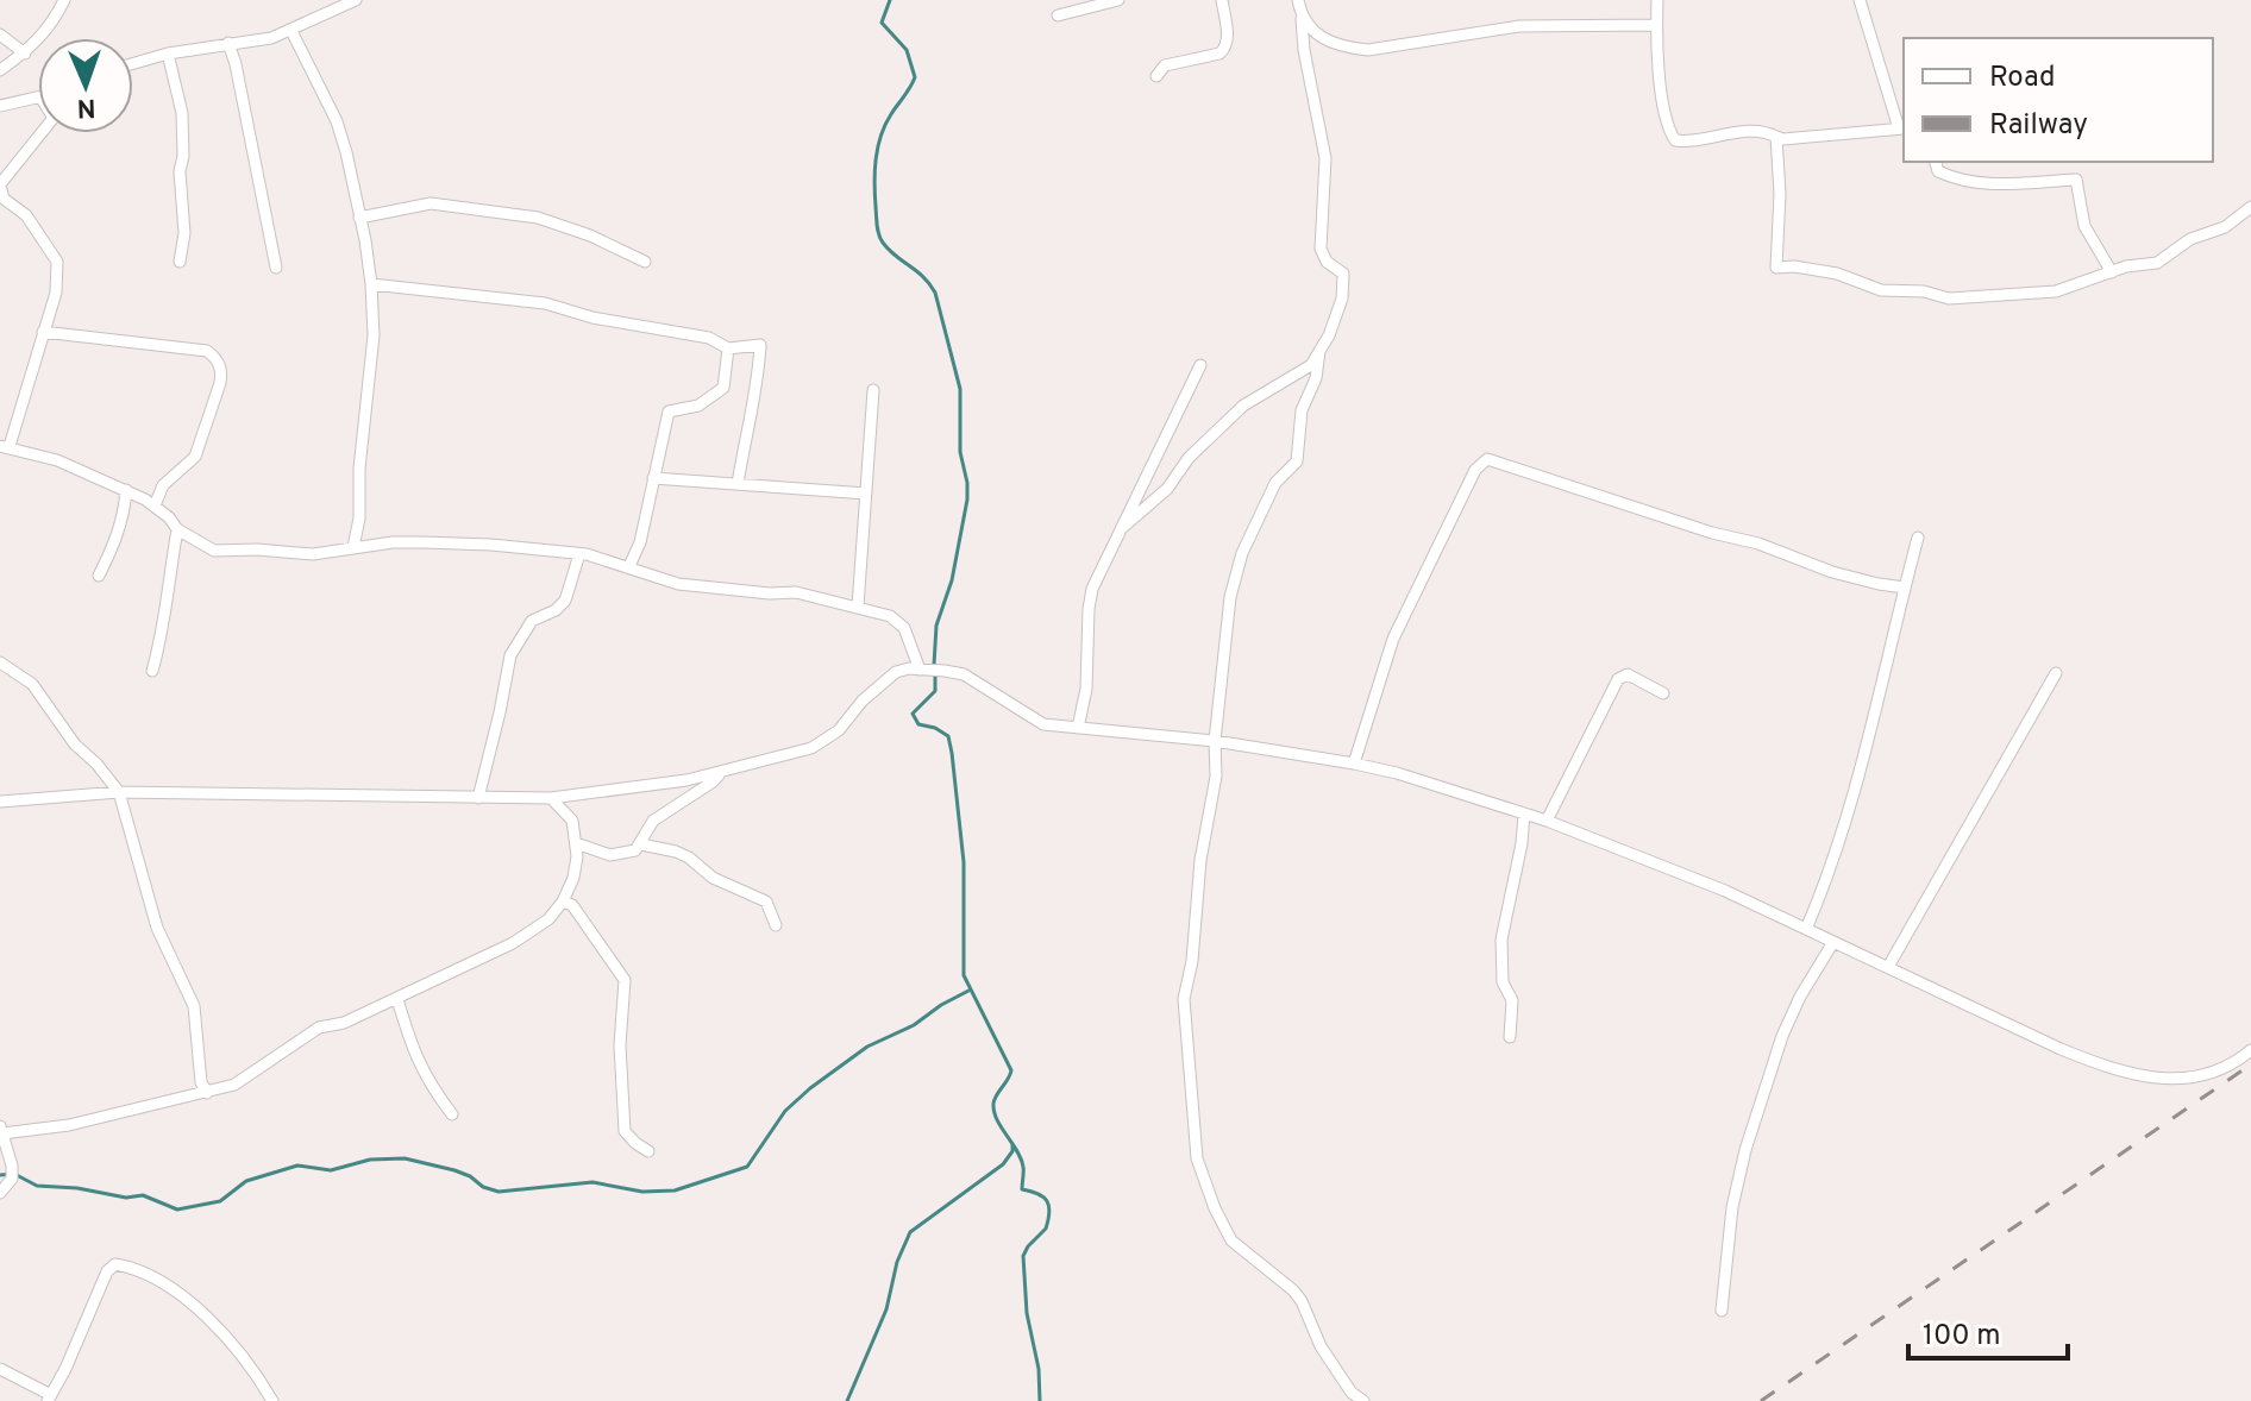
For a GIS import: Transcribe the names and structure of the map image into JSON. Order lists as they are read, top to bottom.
{
  "legend": ["Road", "Railway"],
  "scale_bar": "100 m",
  "north": "bottom"
}
